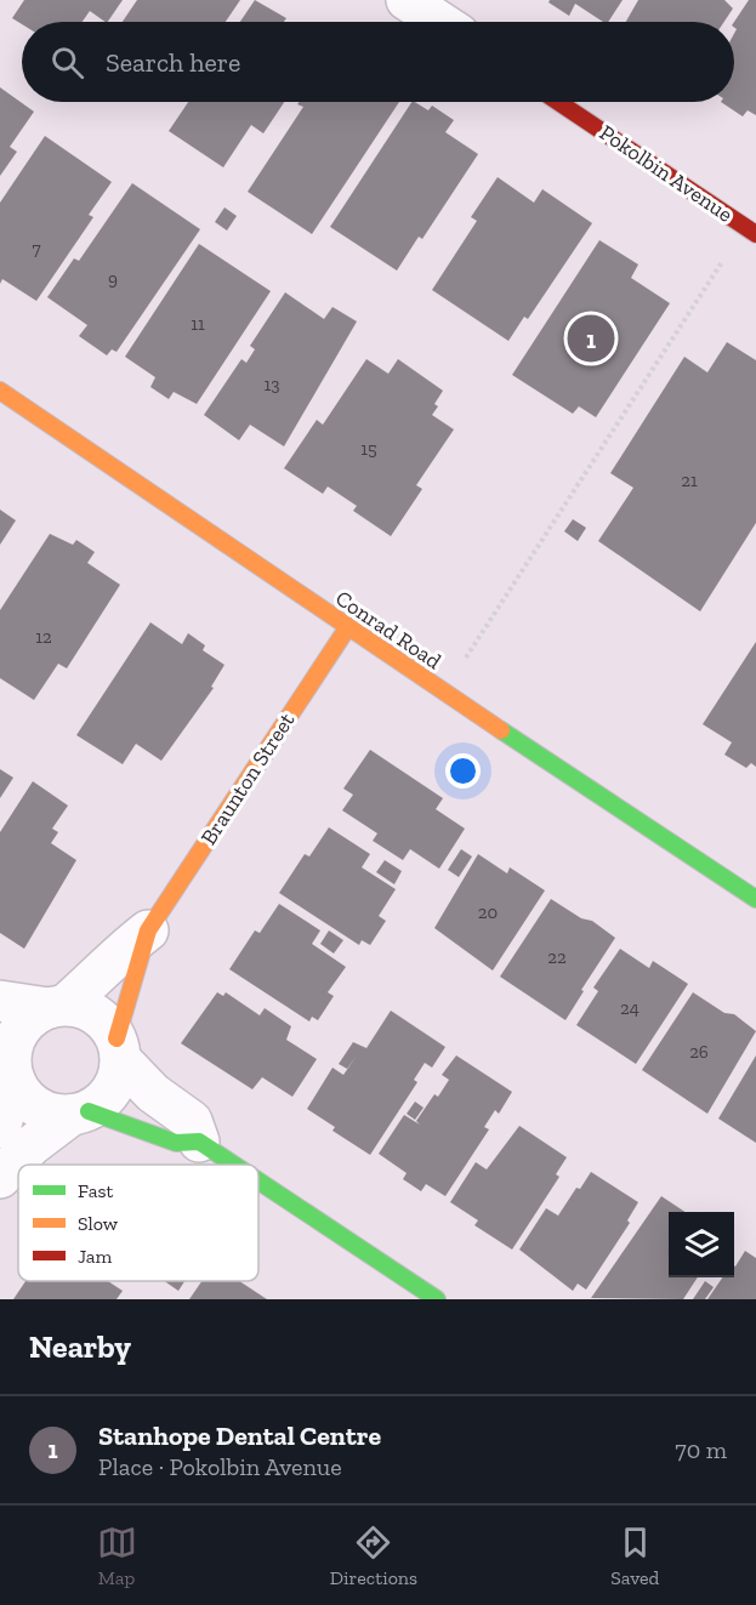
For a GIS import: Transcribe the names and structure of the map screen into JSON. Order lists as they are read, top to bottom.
{
  "streets": {
    "street": ["Pokolbin Avenue", "Conrad Road", "Braunton Street"]
  },
  "crossings": [
    ["Conrad Road", "Braunton Street"]
  ],
  "house_numbers": [
    "7",
    "9",
    "11",
    "13",
    "15",
    "21",
    "12",
    "20",
    "22",
    "24",
    "26"
  ],
  "legend": ["Fast", "Slow", "Jam"],
  "page": {
    "search": "Search here",
    "pins": "1",
    "heading": "Nearby",
    "list": [
      {
        "mark": "1",
        "name": "Stanhope Dental Centre",
        "note": "Place · Pokolbin Avenue",
        "value": "70 m"
      }
    ],
    "nav": ["Map", "Directions", "Saved"]
  }
}
